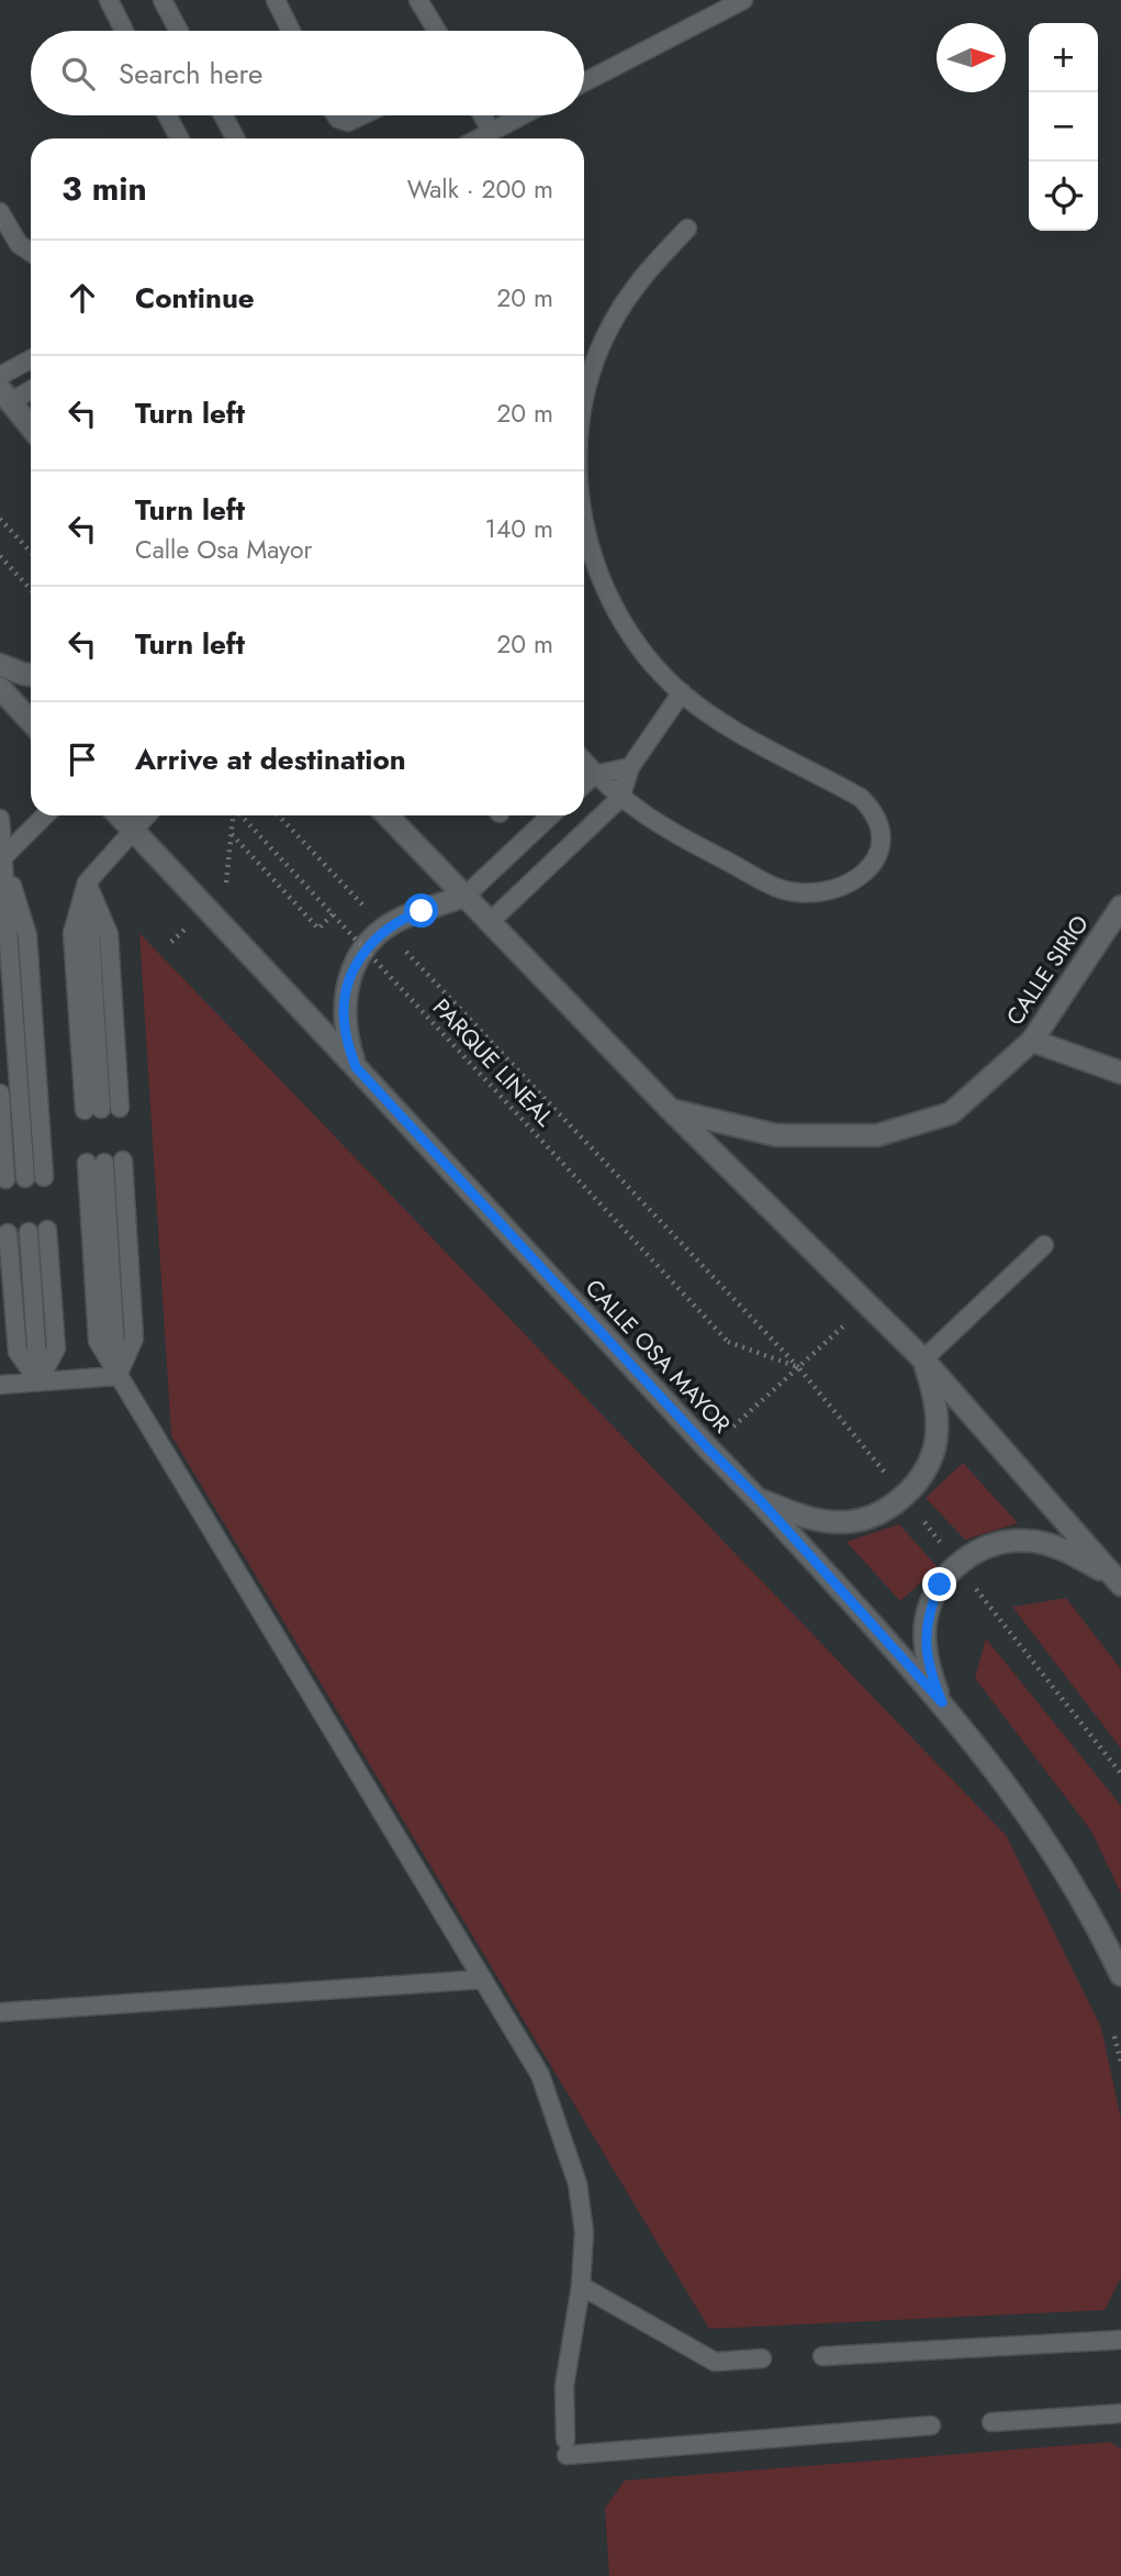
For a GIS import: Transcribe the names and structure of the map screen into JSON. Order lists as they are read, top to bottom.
{
  "streets": {
    "street": ["CALLE SIRIO", "CALLE OSA MAYOR"],
    "path": ["PARQUE LINEAL"]
  },
  "north": "right",
  "page": {
    "map_buttons": ["+", "−"],
    "search": "Search here",
    "heading": ["3 min", "Walk · 200 m"],
    "list": [
      ["Continue", "20 m"],
      ["Turn left", "20 m"],
      ["Turn left", "Calle Osa Mayor", "140 m"],
      ["Turn left", "20 m"],
      "Arrive at destination"
    ]
  }
}
